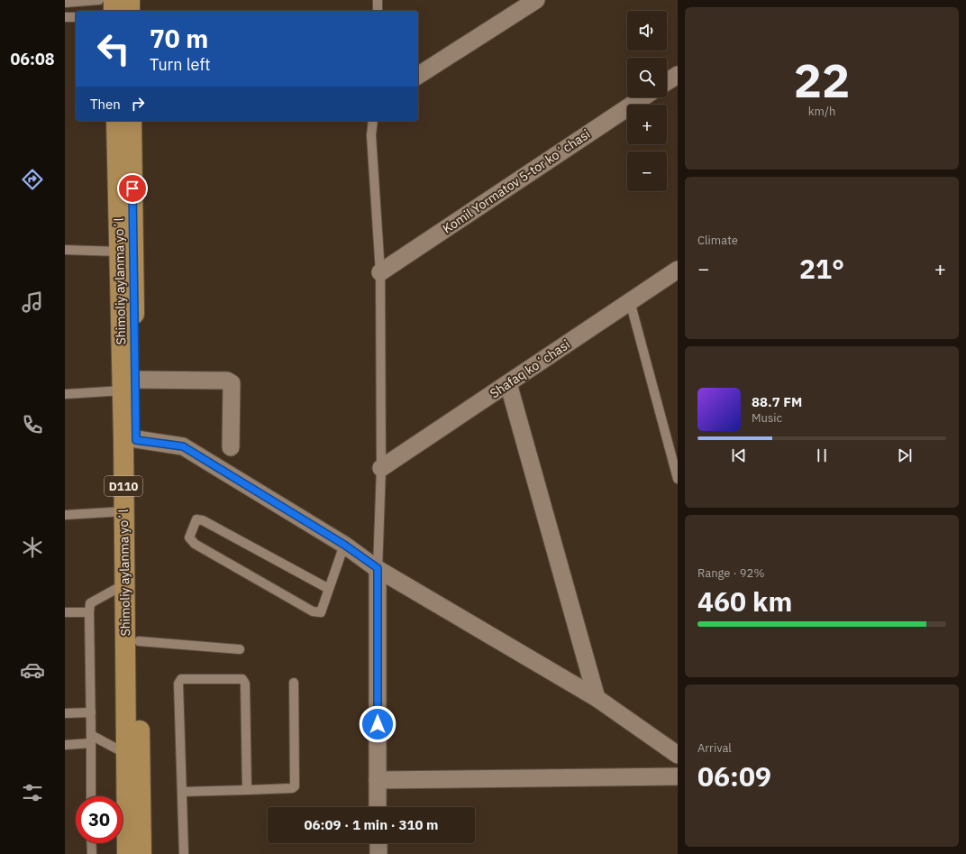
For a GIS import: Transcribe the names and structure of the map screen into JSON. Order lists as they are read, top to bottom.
{
  "streets": {
    "main road": ["Shimoliy aylanma yoʻl", "D110"],
    "street": ["Komil Yormatov 5-tor koʻchasi", "Shafaq koʻchasi"]
  },
  "page": {
    "tabs": "06:08",
    "tile": [
      ["22", "km/h"],
      "Climate",
      ["Range · 92%", "460 km"],
      ["Arrival", "06:09"]
    ],
    "map_buttons": ["+", "−"],
    "turn": ["70 m", "Turn left"],
    "then": "Then",
    "heat": ["−", "21°", "+"],
    "song": ["88.7 FM", "Music"],
    "limit": "30",
    "trip": "06:09 · 1 min · 310 m"
  }
}
